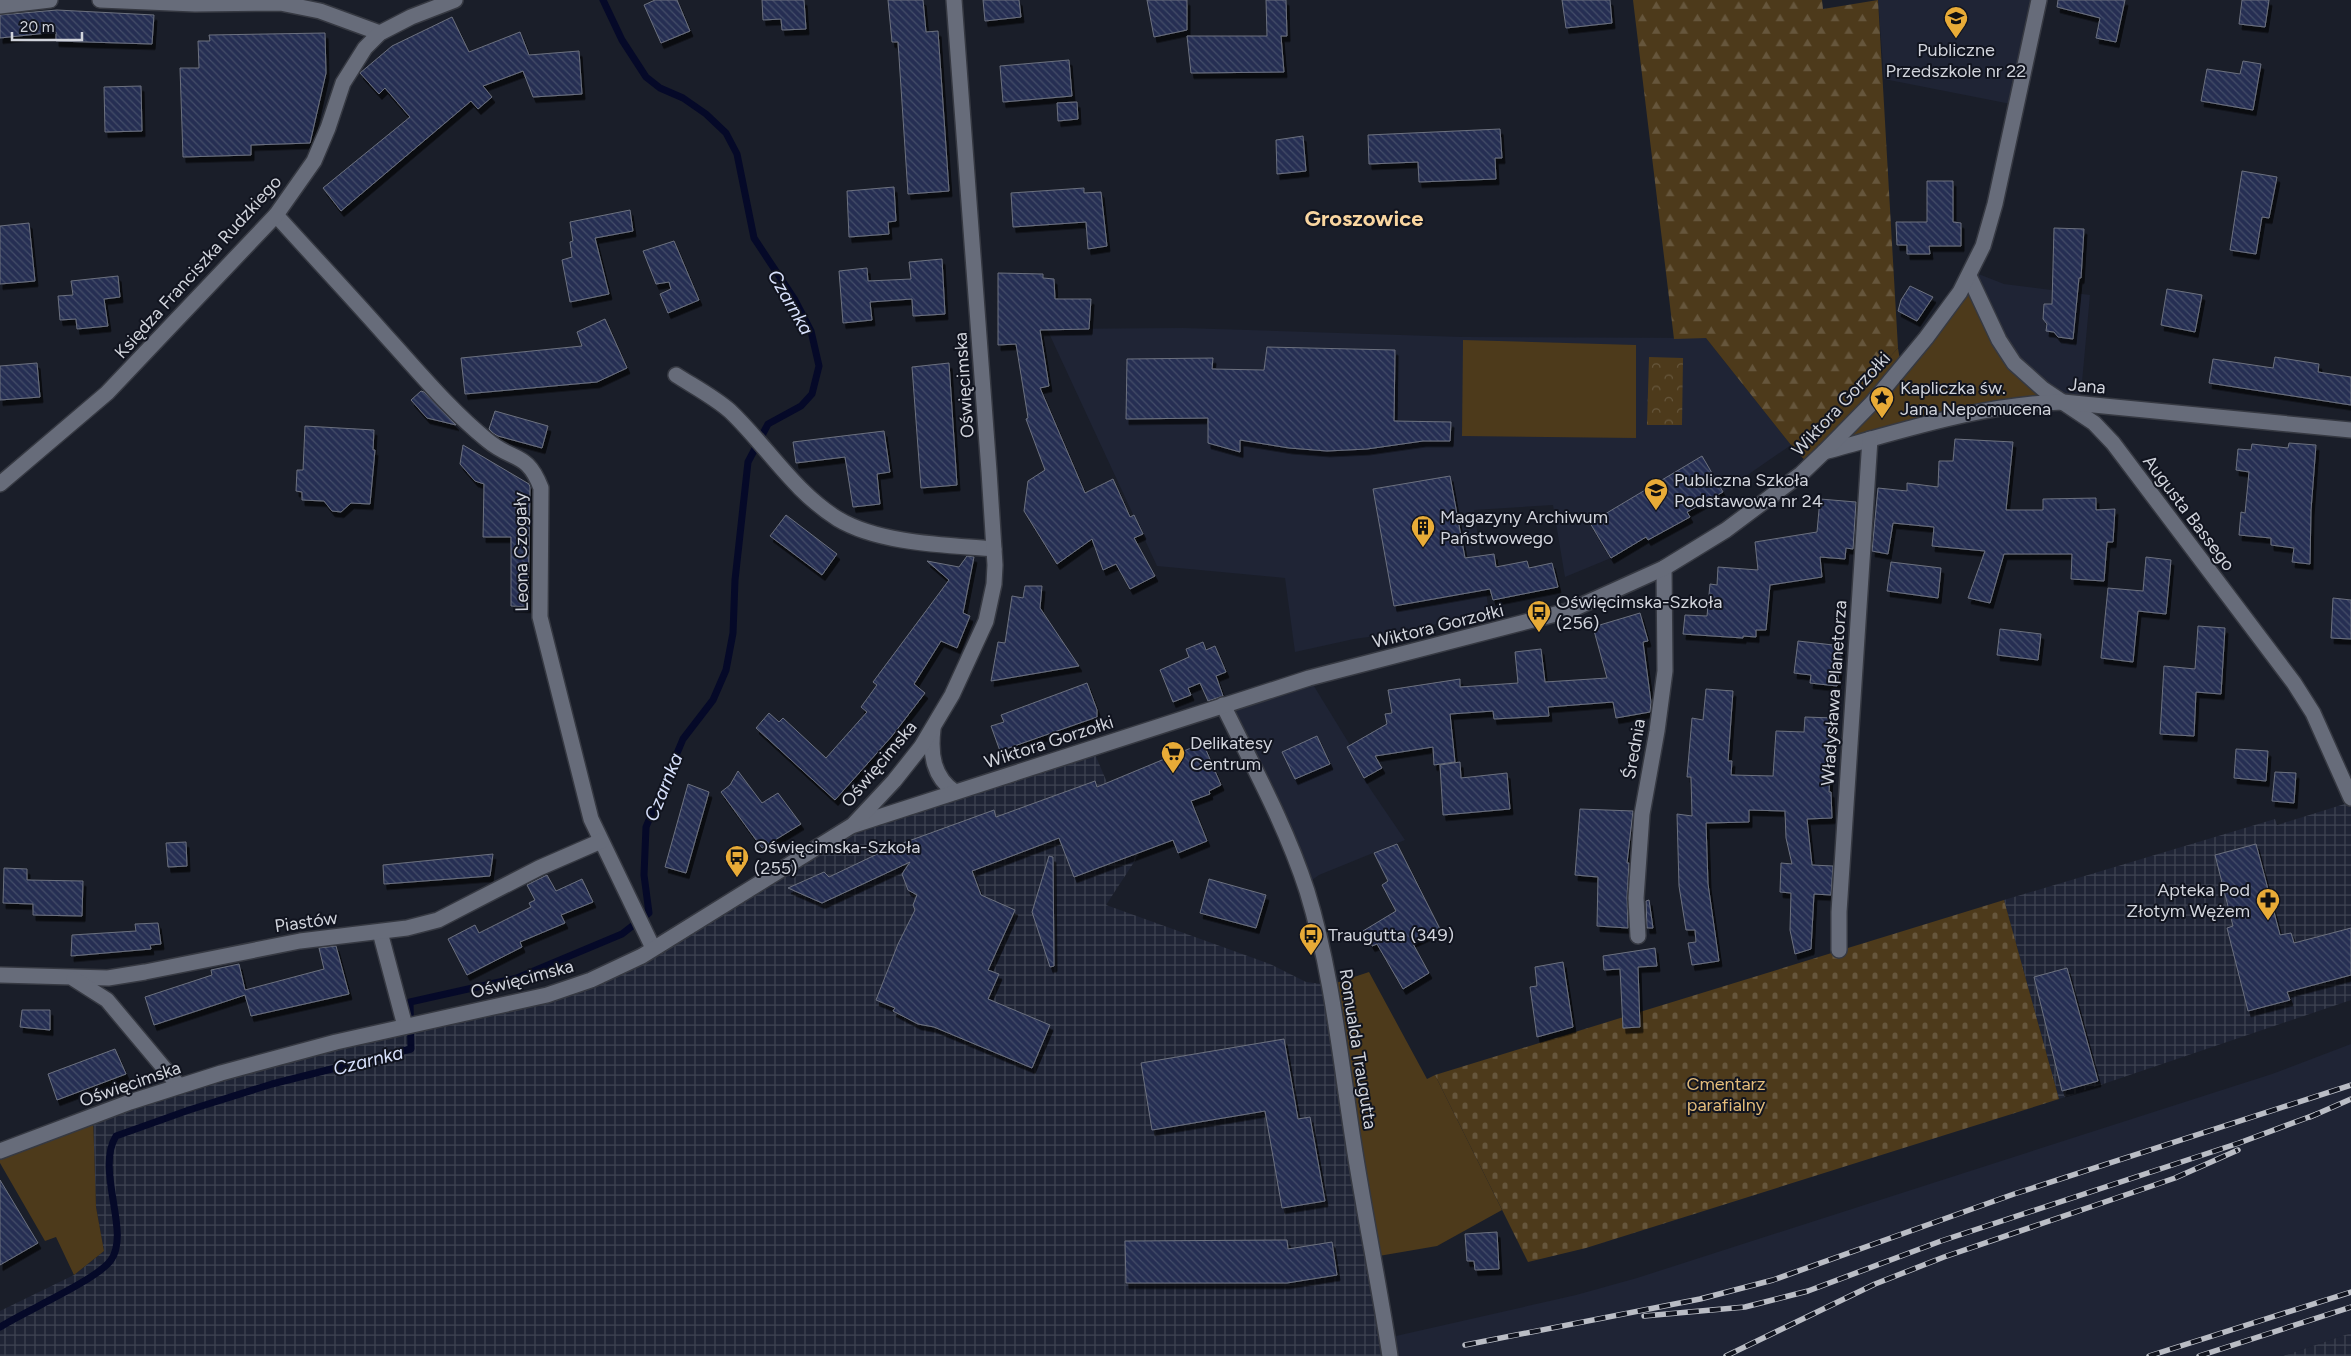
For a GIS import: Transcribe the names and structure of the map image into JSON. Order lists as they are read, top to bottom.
{
  "streets": {
    "street": [
      "Księdza Franciszka Rudzkiego",
      "Oświęcimska",
      "Jana",
      "Wiktora Gorzołki",
      "Augusta Bassego",
      "Leona Czogały",
      "Władysława Planetorza",
      "Średnia",
      "Piastów",
      "Romualda Traugutta"
    ]
  },
  "crossings": [
    ["Księdza Franciszka Rudzkiego", "Leona Czogały"],
    ["Oświęcimska", "Wiktora Gorzołki"],
    ["Oświęcimska", "Leona Czogały"],
    ["Jana", "Wiktora Gorzołki"],
    ["Jana", "Augusta Bassego"],
    ["Jana", "Władysława Planetorza"],
    ["Wiktora Gorzołki", "Augusta Bassego"],
    ["Wiktora Gorzołki", "Średnia"],
    ["Wiktora Gorzołki", "Romualda Traugutta"],
    ["Leona Czogały", "Piastów"]
  ],
  "districts": ["Groszowice"],
  "water": ["Czarnka"],
  "parks": ["Cmentarz parafialny"],
  "places": {
    "school or university": ["Publiczne Przedszkole nr 22", "Publiczna Szkoła Podstawowa nr 24"],
    "place": ["Kapliczka św. Jana Nepomucena"],
    "building": ["Magazyny Archiwum Państwowego"],
    "bus stop": ["Oświęcimska-Szkoła (256)", "Oświęcimska-Szkoła (255)", "Traugutta (349)"],
    "supermarket": ["Delikatesy Centrum"],
    "pharmacy": ["Apteka Pod Złotym Wężem"]
  },
  "scale_bar": "20 m"
}
